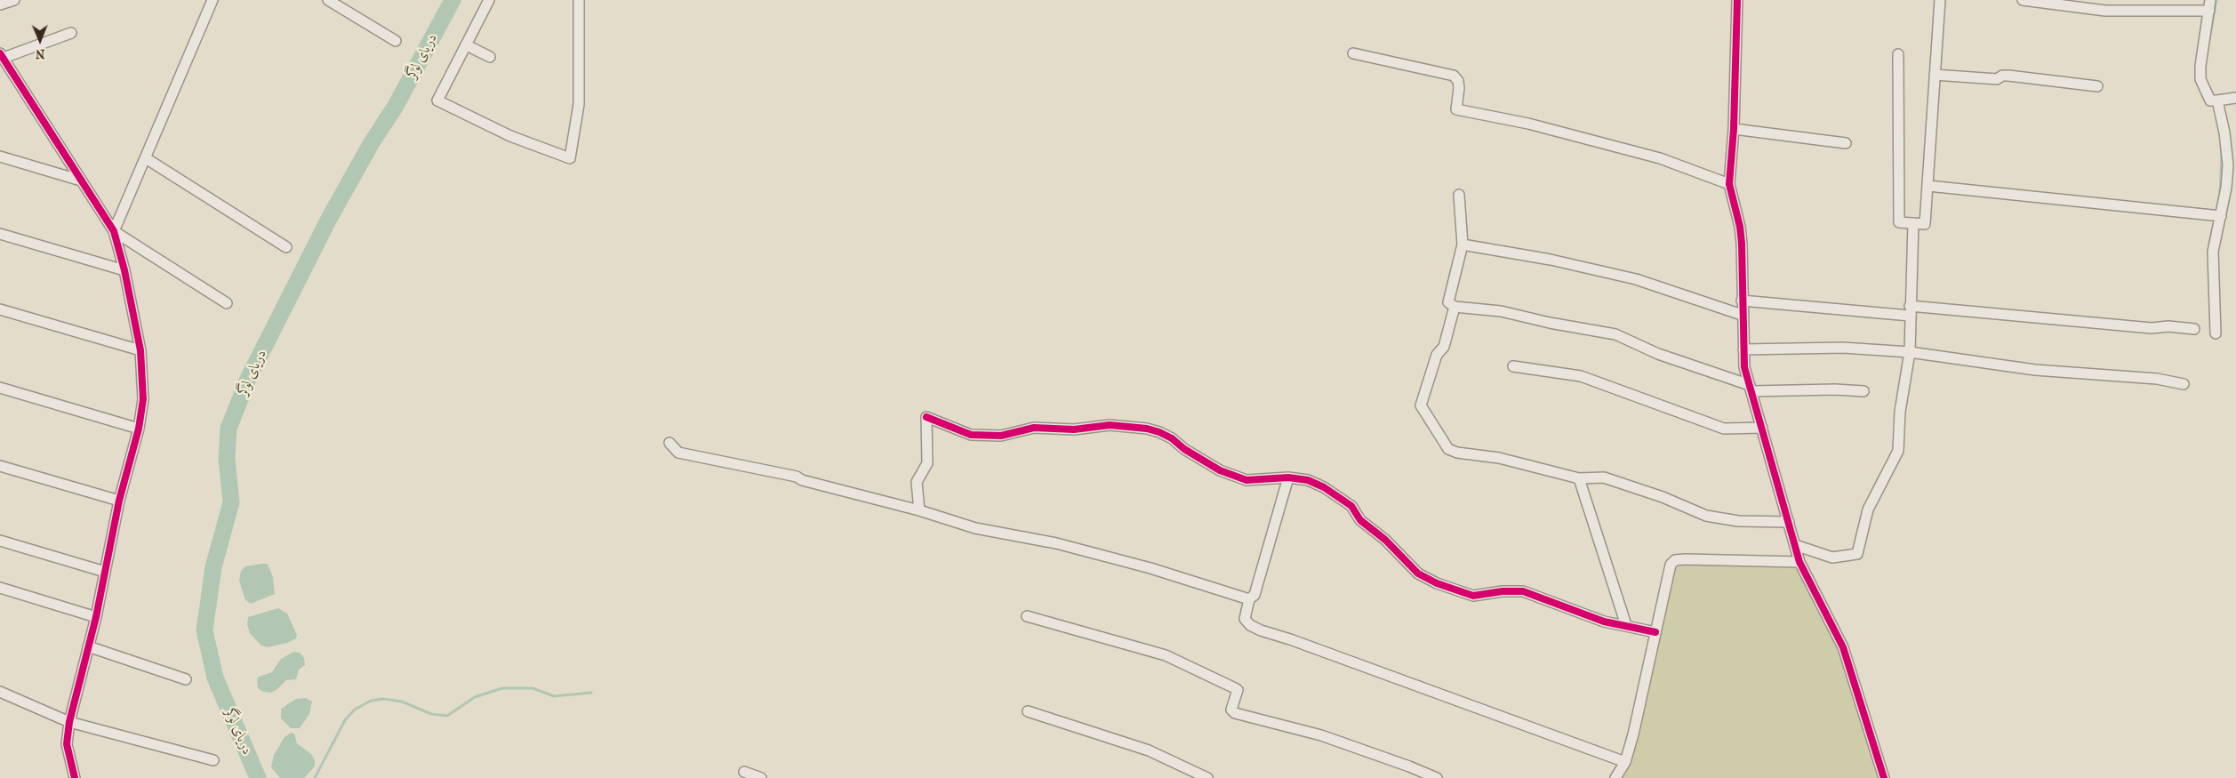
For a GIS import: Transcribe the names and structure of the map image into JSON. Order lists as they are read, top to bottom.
{
  "water": ["دریای لوگر"],
  "north": "bottom"
}
